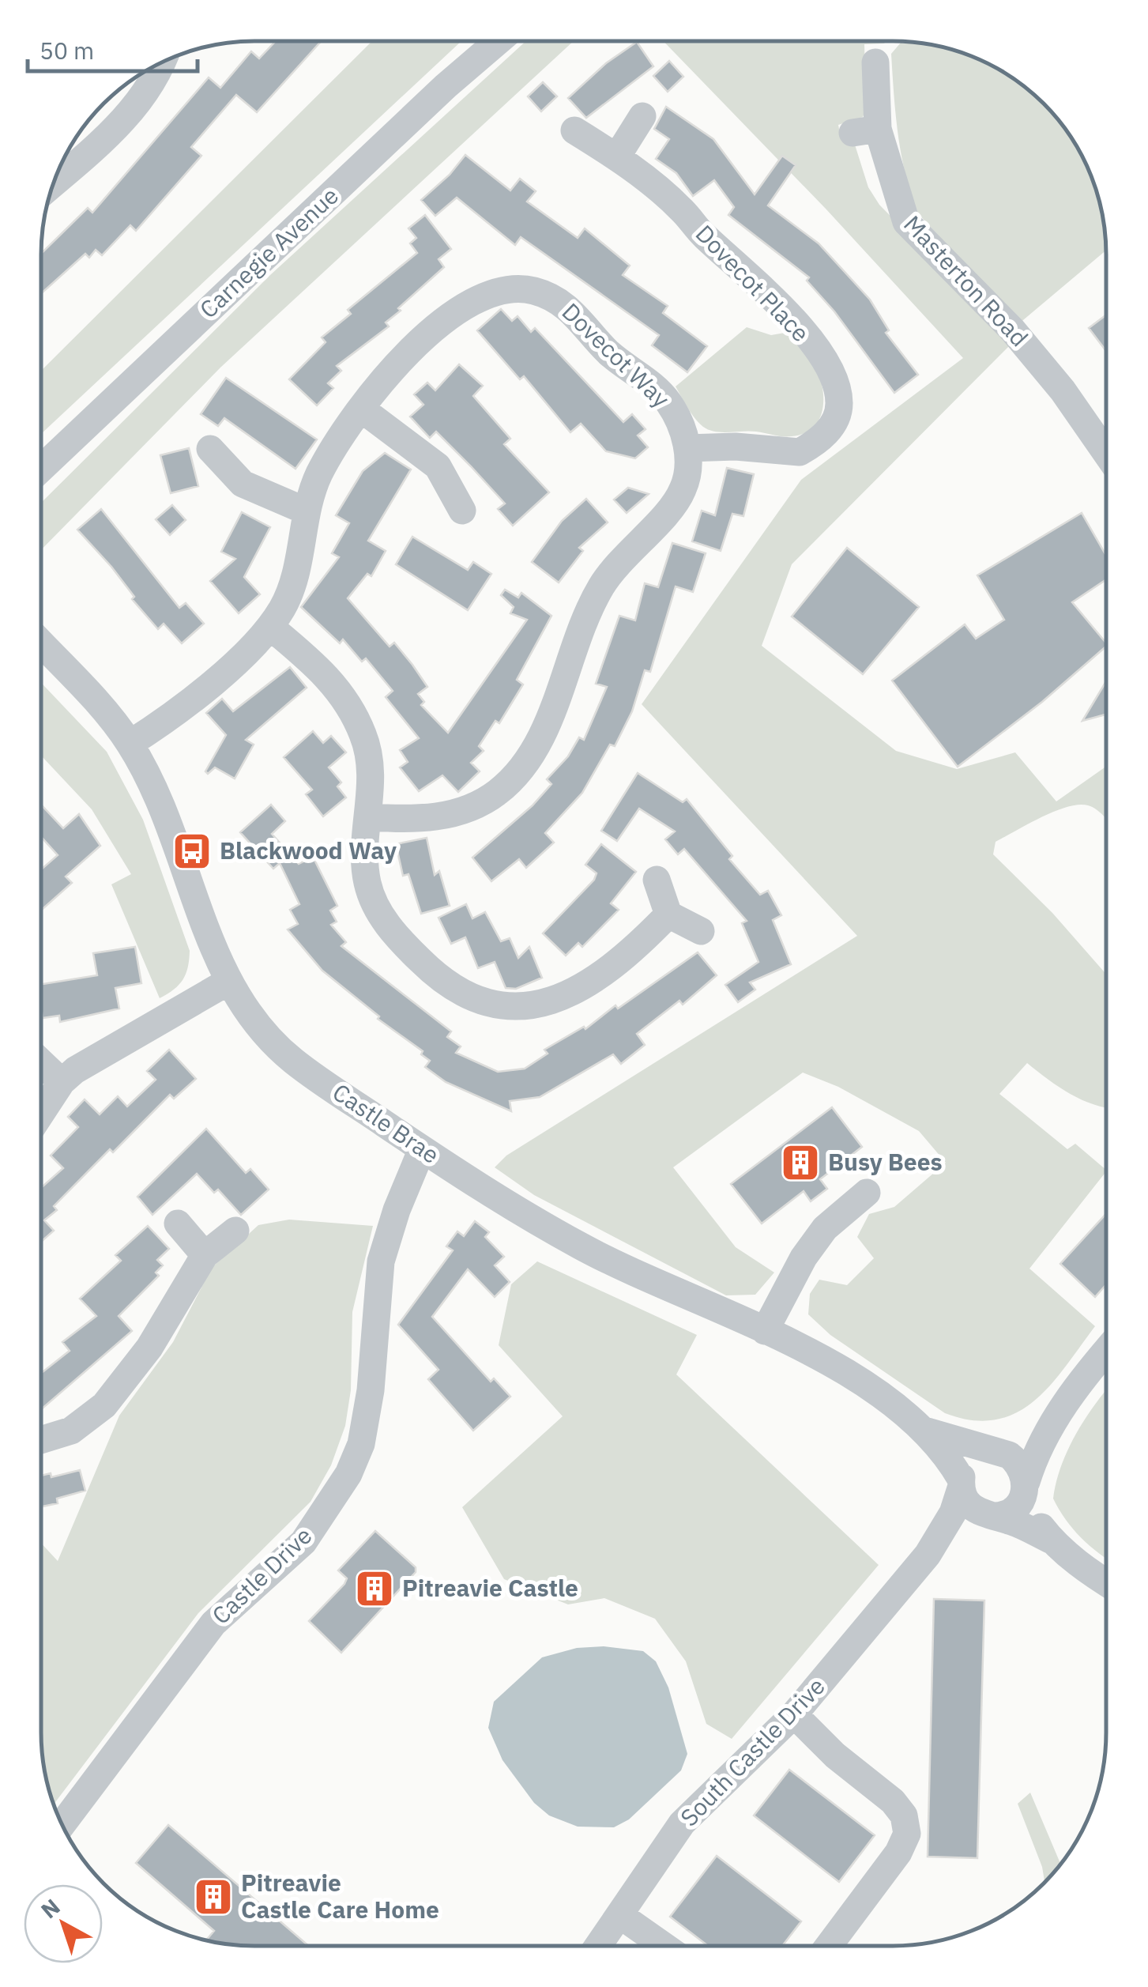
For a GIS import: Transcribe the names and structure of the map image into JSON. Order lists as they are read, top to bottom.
{
  "streets": {
    "street": [
      "Carnegie Avenue",
      "Masterton Road",
      "Dovecot Place",
      "Dovecot Way",
      "Castle Brae",
      "Castle Drive",
      "South Castle Drive"
    ]
  },
  "crossings": [
    ["Dovecot Place", "Dovecot Way"],
    ["Dovecot Way", "Castle Brae"],
    ["Castle Brae", "Castle Drive"],
    ["Castle Brae", "South Castle Drive"]
  ],
  "places": {
    "bus stop": ["Blackwood Way"],
    "building": ["Busy Bees", "Pitreavie Castle", "Pitreavie Castle Care Home"]
  },
  "scale_bar": "50 m",
  "north": "top left"
}
